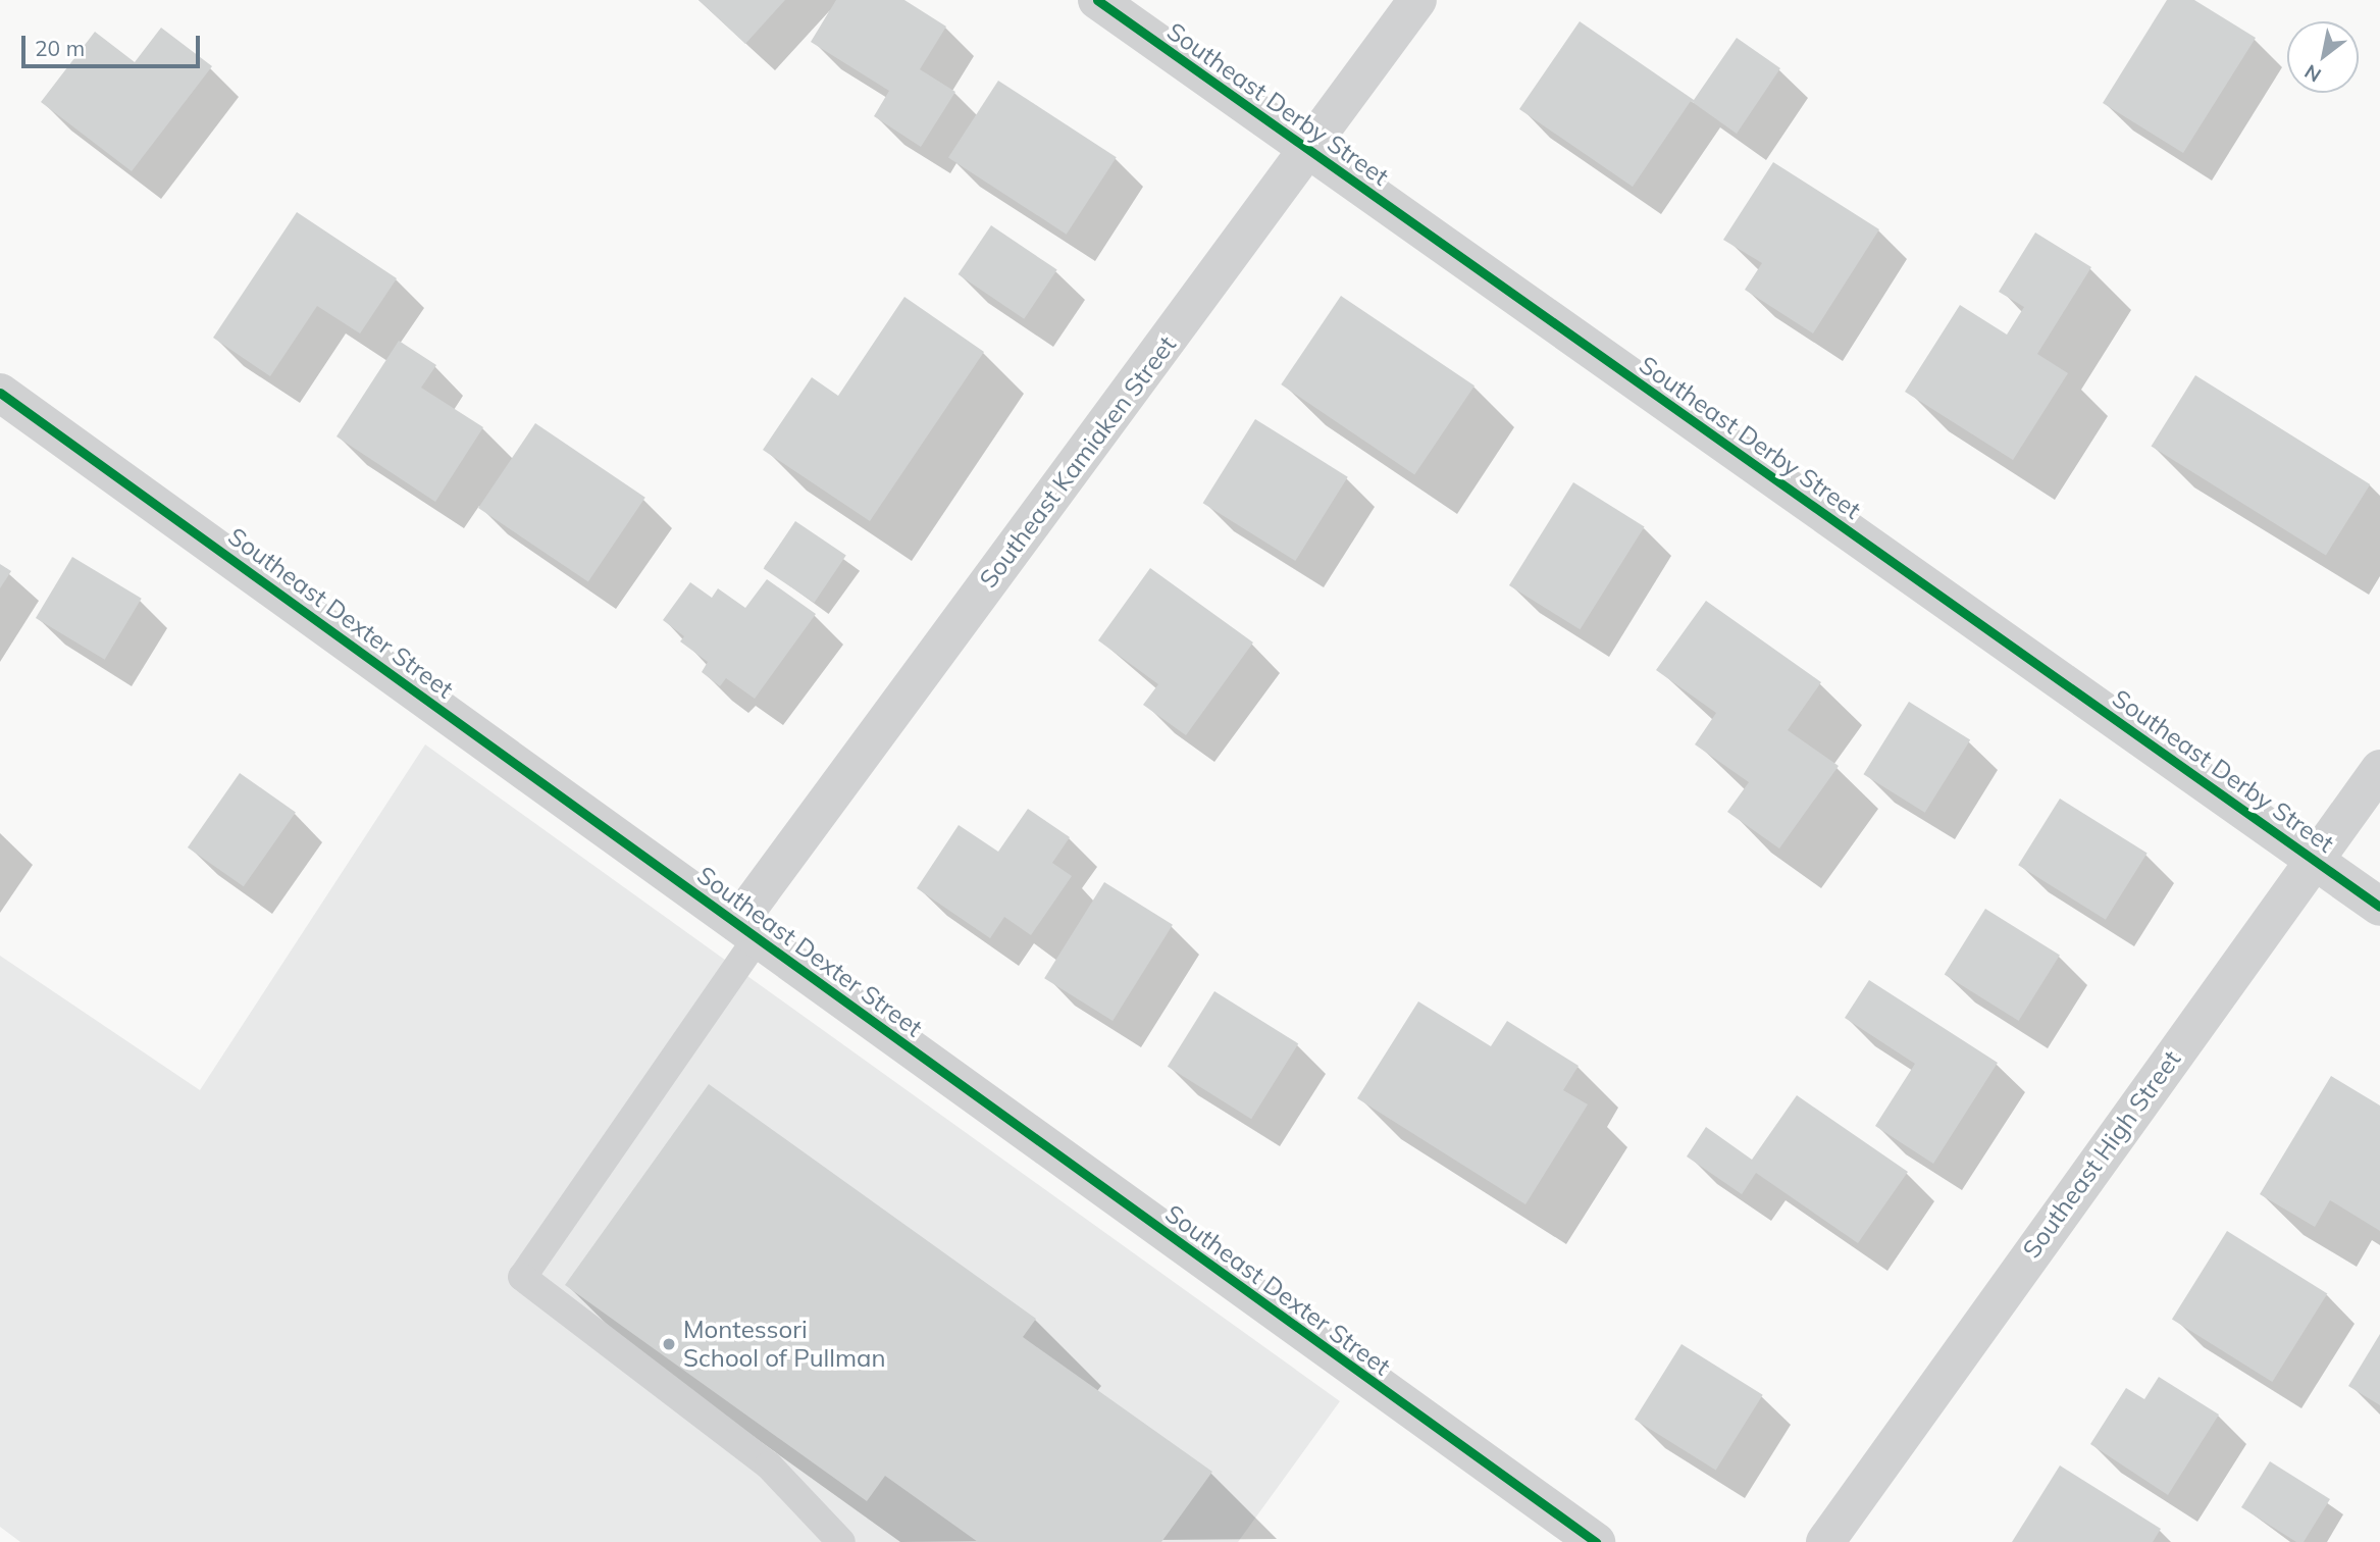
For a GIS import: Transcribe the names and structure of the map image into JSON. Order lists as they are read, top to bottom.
{
  "streets": {
    "street": [
      "Southeast Derby Street",
      "Southeast Kamiaken Street",
      "Southeast Dexter Street",
      "Southeast High Street"
    ]
  },
  "crossings": [
    ["Southeast Derby Street", "Southeast Kamiaken Street"],
    ["Southeast Derby Street", "Southeast High Street"],
    ["Southeast Kamiaken Street", "Southeast Dexter Street"]
  ],
  "places": ["Montessori School of Pullman"],
  "scale_bar": "20 m",
  "north": "bottom left"
}
